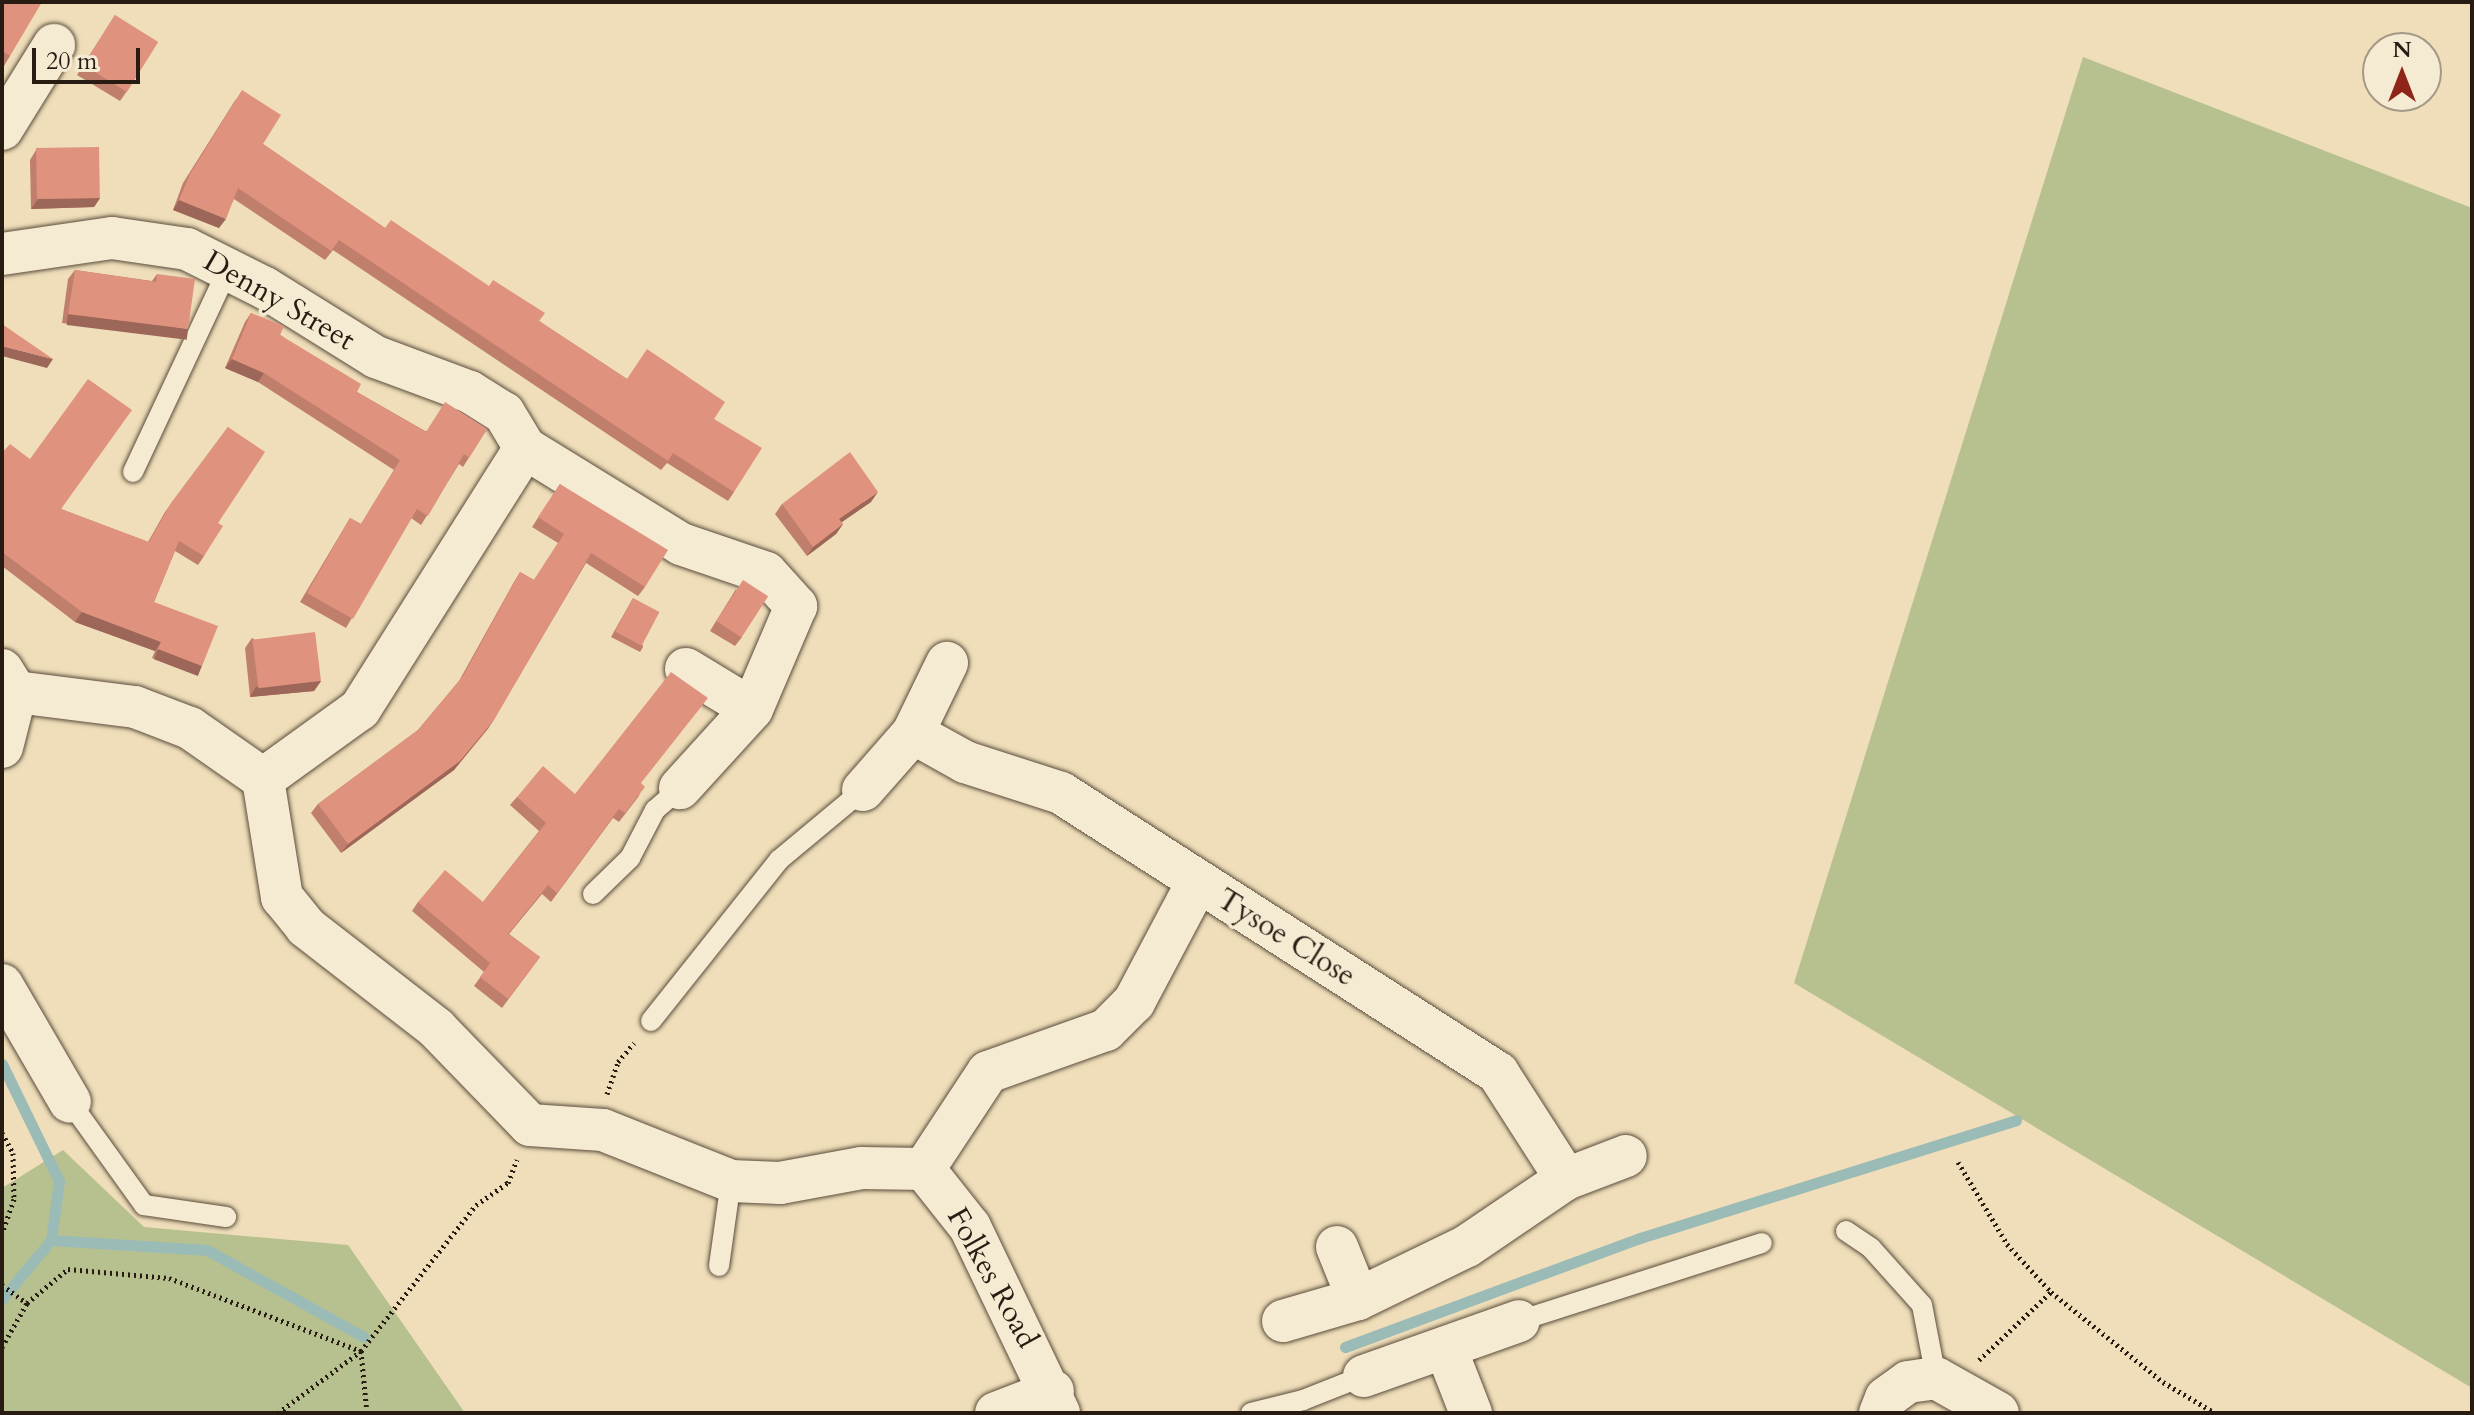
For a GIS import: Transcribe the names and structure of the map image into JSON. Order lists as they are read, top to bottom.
{
  "streets": {
    "street": ["Denny Street", "Tysoe Close", "Folkes Road"]
  },
  "crossings": [
    ["Tysoe Close", "Folkes Road"]
  ],
  "scale_bar": "20 m",
  "north": "top"
}
